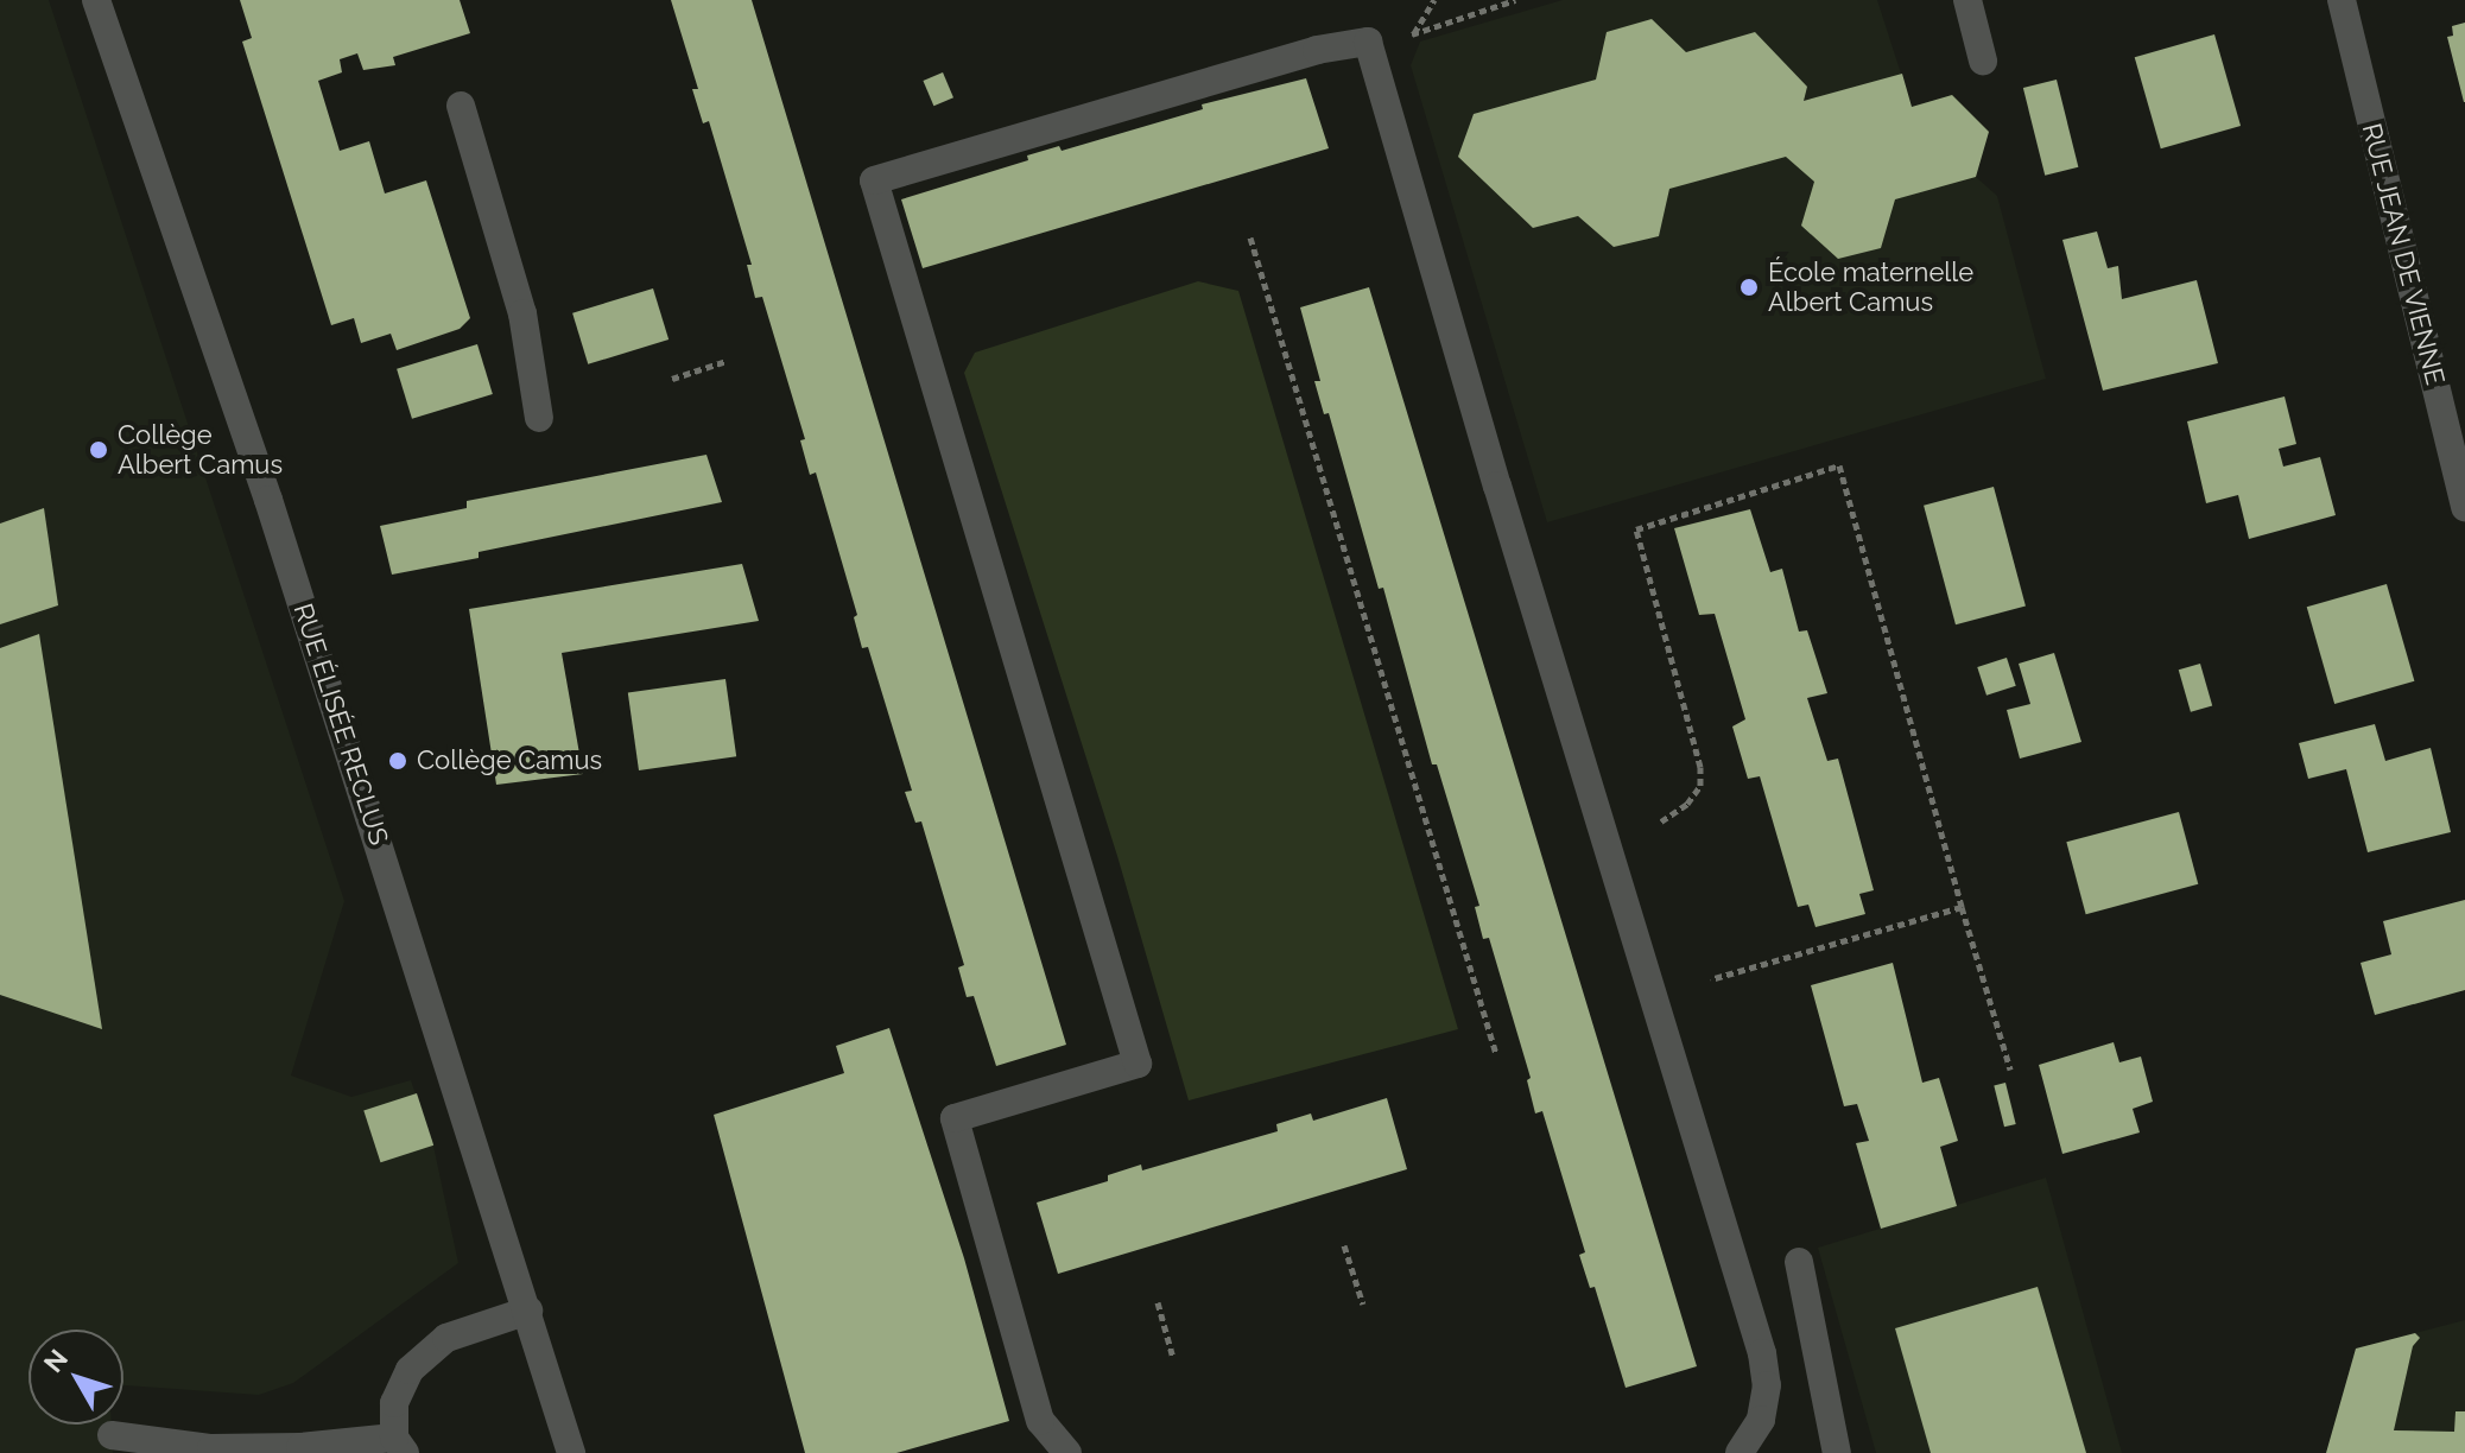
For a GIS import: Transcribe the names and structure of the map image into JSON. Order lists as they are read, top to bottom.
{
  "streets": {
    "street": ["RUE JEAN DE VIENNE", "RUE ÉLISÉE RECLUS"]
  },
  "places": ["École maternelle Albert Camus", "Collège Albert Camus", "Collège Camus"],
  "north": "top left"
}
